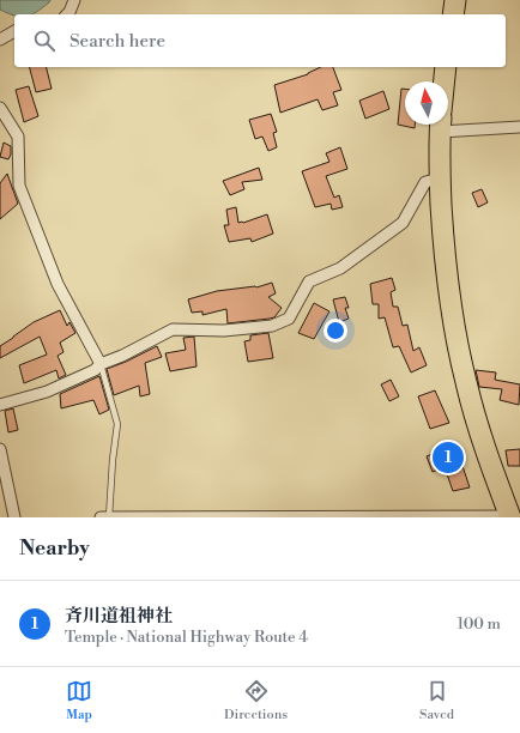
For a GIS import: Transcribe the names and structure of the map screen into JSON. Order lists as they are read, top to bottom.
{
  "north": "top",
  "page": {
    "search": "Search here",
    "pins": "1",
    "heading": "Nearby",
    "list": [
      {
        "mark": "1",
        "name": "斉川道祖神社",
        "note": "Temple · National Highway Route 4",
        "value": "100 m"
      }
    ],
    "nav": ["Map", "Directions", "Saved"]
  }
}
